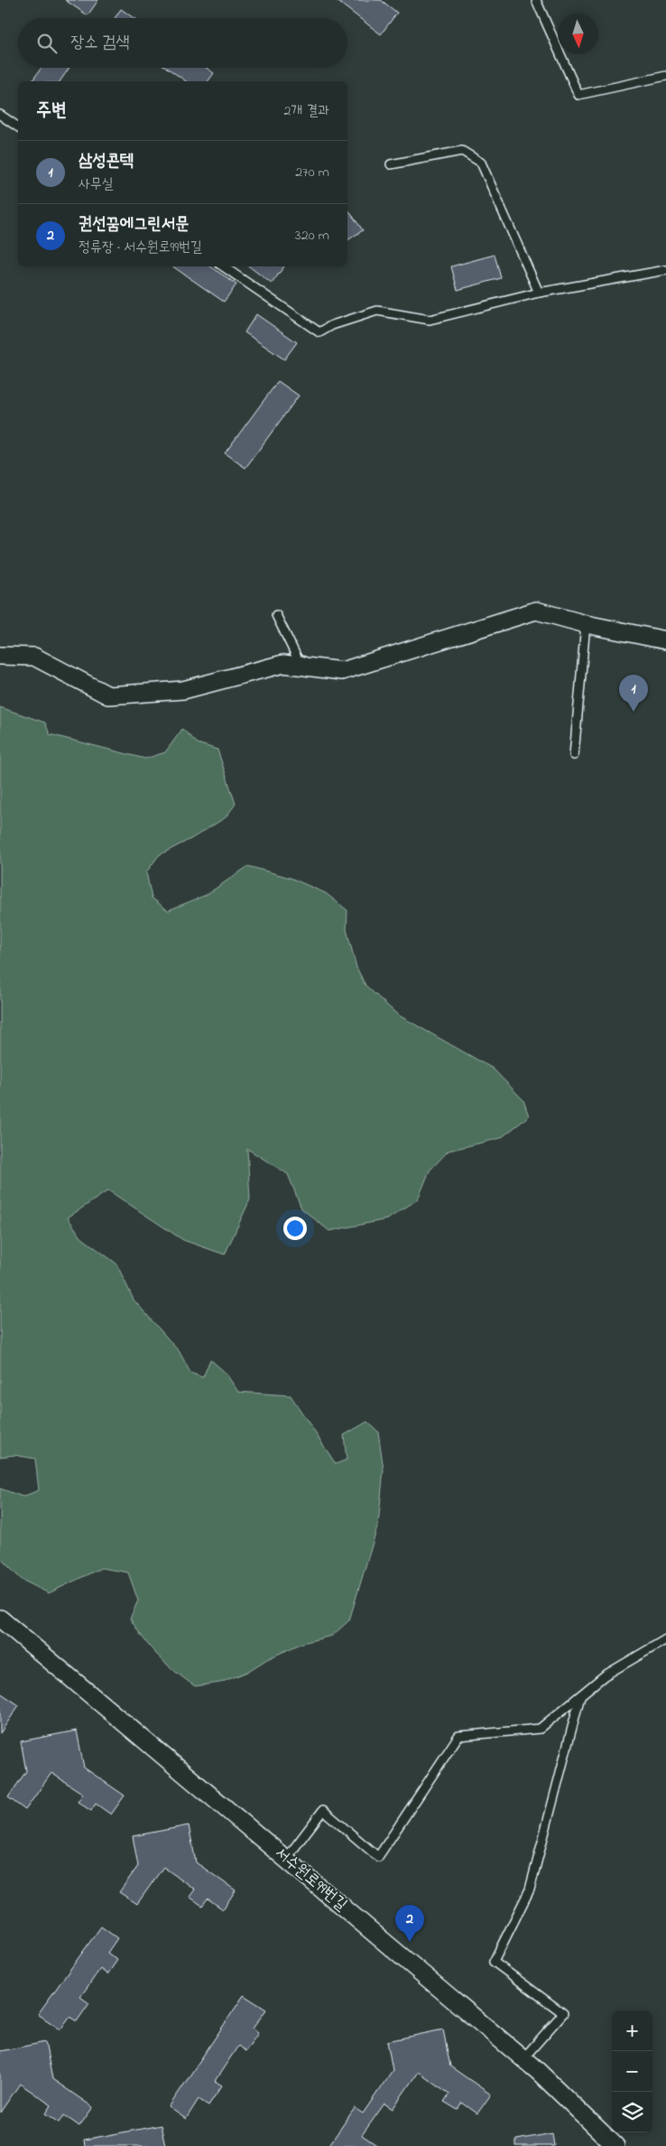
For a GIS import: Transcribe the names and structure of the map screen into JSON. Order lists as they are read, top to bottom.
{
  "streets": {
    "street": ["서수원로99번길"]
  },
  "north": "bottom",
  "page": {
    "search": "장소 검색",
    "heading": ["주변", "2개 결과"],
    "list": [
      {
        "mark": "1",
        "name": "삼성콘텍",
        "note": "사무실",
        "value": "270 m"
      },
      {
        "mark": "2",
        "name": "권선꿈에그린서문",
        "note": "정류장 · 서수원로99번길",
        "value": "320 m"
      }
    ],
    "pins": ["1", "2"],
    "map_buttons": ["+", "−"]
  }
}
